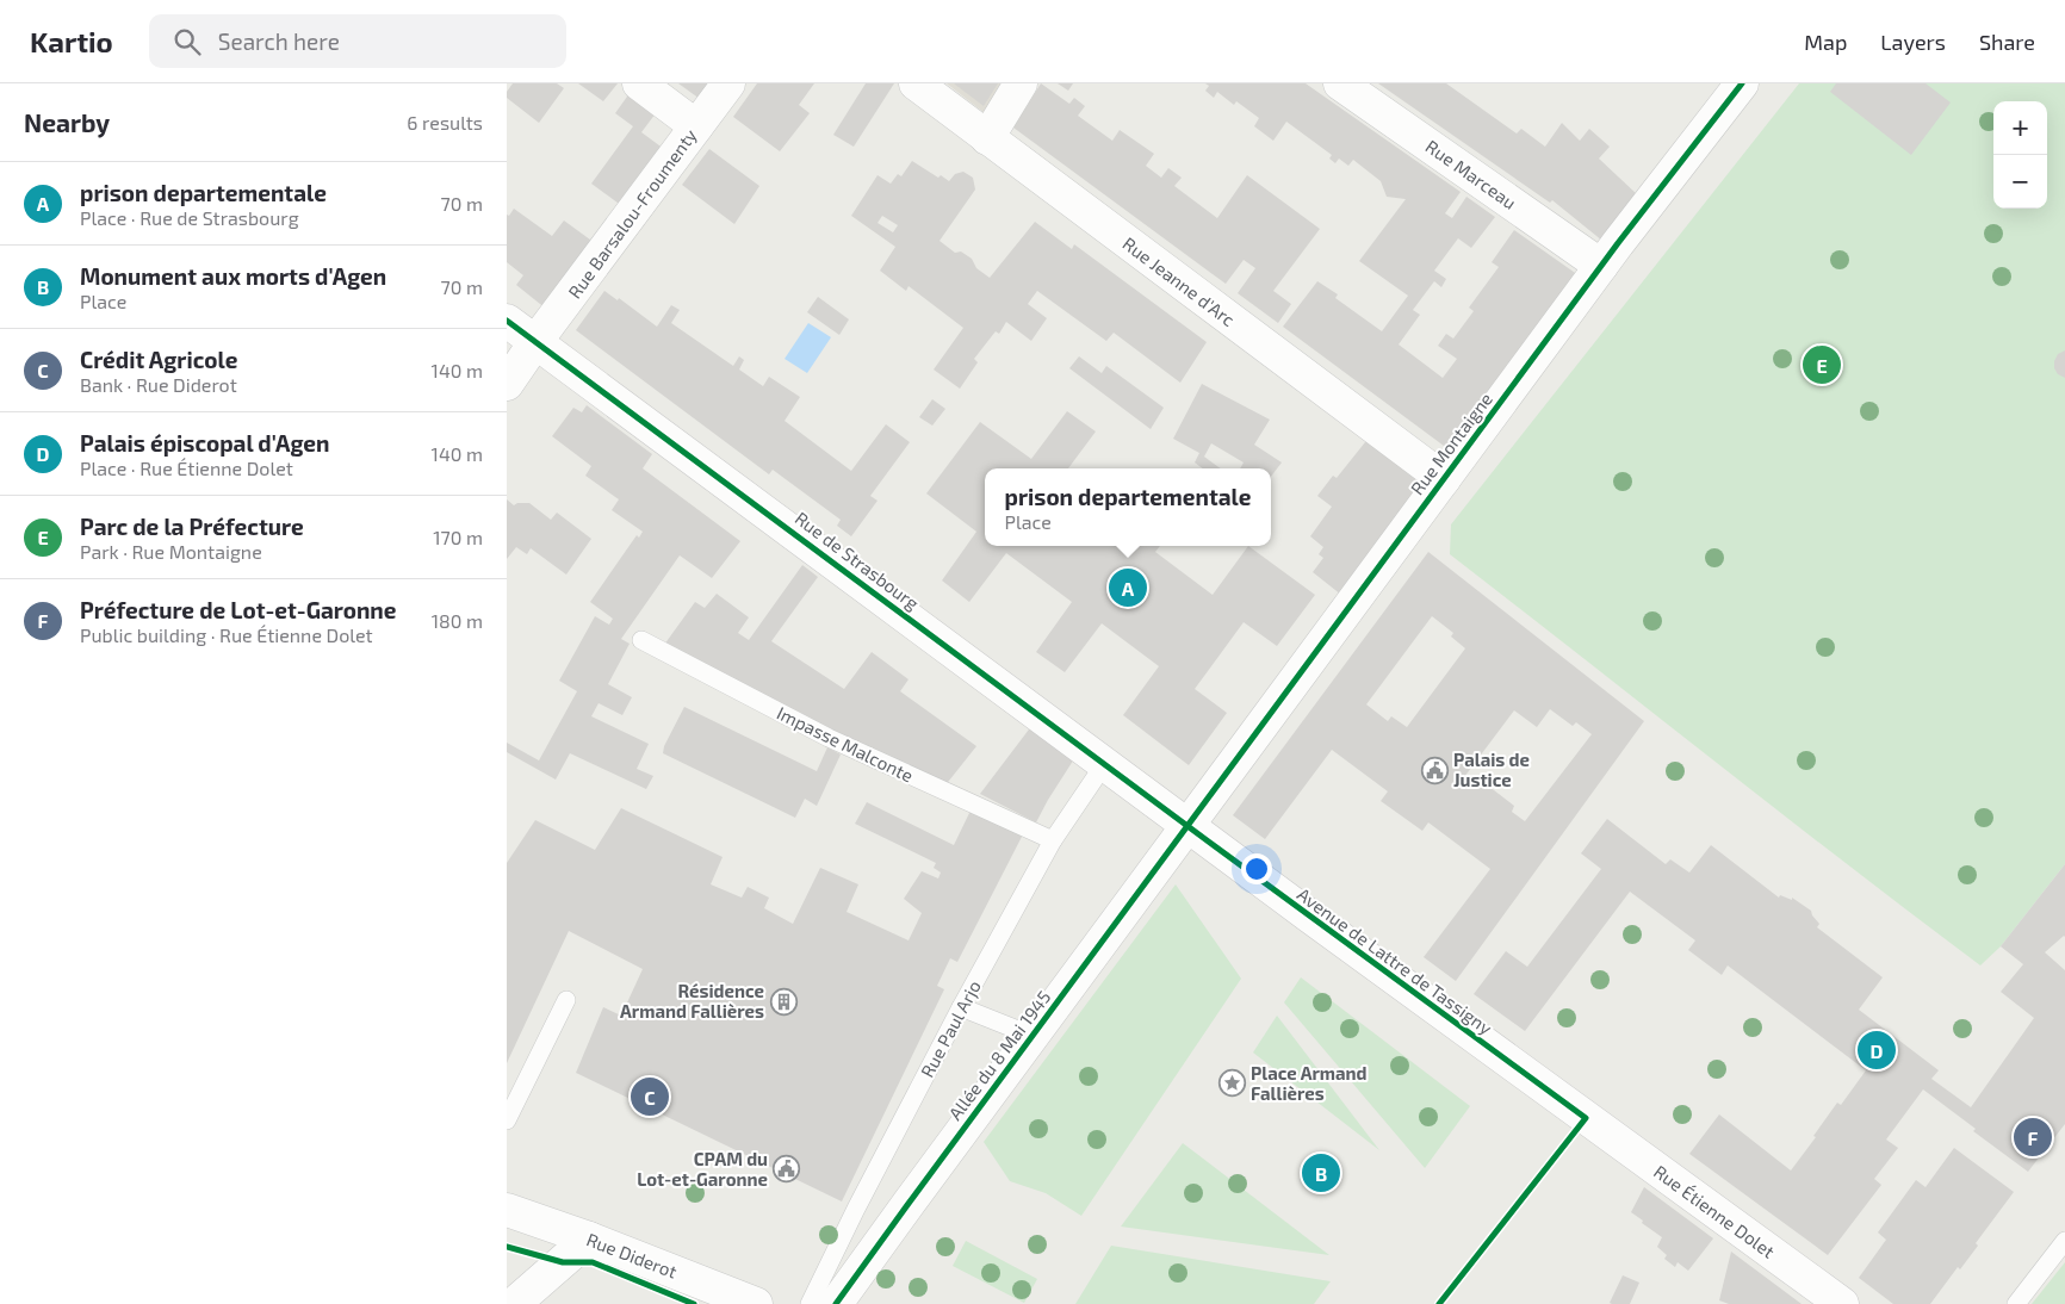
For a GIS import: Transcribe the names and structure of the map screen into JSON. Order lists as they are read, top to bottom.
{
  "streets": {
    "street": [
      "Rue Marceau",
      "Rue Barsalou-Froumenty",
      "Rue Jeanne d'Arc",
      "Rue Montaigne",
      "Rue de Strasbourg",
      "Avenue de Lattre de Tassigny",
      "Allée du 8 Mai 1945",
      "Rue Étienne Dolet",
      "Rue Diderot"
    ],
    "lane": ["Impasse Malconte", "Rue Paul Arjo"]
  },
  "crossings": [
    ["Rue Marceau", "Rue Montaigne"],
    ["Rue Barsalou-Froumenty", "Rue de Strasbourg"],
    ["Rue Jeanne d'Arc", "Rue Montaigne"],
    ["Rue Montaigne", "Rue de Strasbourg"],
    ["Rue Montaigne", "Avenue de Lattre de Tassigny"],
    ["Rue Montaigne", "Allée du 8 Mai 1945"],
    ["Rue de Strasbourg", "Avenue de Lattre de Tassigny"],
    ["Rue de Strasbourg", "Rue Paul Arjo"],
    ["Rue de Strasbourg", "Allée du 8 Mai 1945"],
    ["Impasse Malconte", "Rue Paul Arjo"],
    ["Avenue de Lattre de Tassigny", "Allée du 8 Mai 1945"],
    ["Avenue de Lattre de Tassigny", "Rue Étienne Dolet"]
  ],
  "places": {
    "public building": ["Palais de Justice", "CPAM du Lot-et-Garonne"],
    "building": ["Résidence Armand Fallières"],
    "place": ["Place Armand Fallières"]
  },
  "page": {
    "header": "Kartio",
    "search": "Search here",
    "nav": ["Map", "Layers", "Share"],
    "heading": ["Nearby", "6 results"],
    "map_buttons": ["+", "−"],
    "list": [
      {
        "mark": "A",
        "name": "prison departementale",
        "note": "Place · Rue de Strasbourg",
        "value": "70 m"
      },
      {
        "mark": "B",
        "name": "Monument aux morts d'Agen",
        "note": "Place",
        "value": "70 m"
      },
      {
        "mark": "C",
        "name": "Crédit Agricole",
        "note": "Bank · Rue Diderot",
        "value": "140 m"
      },
      {
        "mark": "D",
        "name": "Palais épiscopal d'Agen",
        "note": "Place · Rue Étienne Dolet",
        "value": "140 m"
      },
      {
        "mark": "E",
        "name": "Parc de la Préfecture",
        "note": "Park · Rue Montaigne",
        "value": "170 m"
      },
      {
        "mark": "F",
        "name": "Préfecture de Lot-et-Garonne",
        "note": "Public building · Rue Étienne Dolet",
        "value": "180 m"
      }
    ],
    "pins": [
      "E",
      "A",
      "D",
      "C",
      "F",
      "B"
    ],
    "popup": ["prison departementale", "Place"]
  }
}
